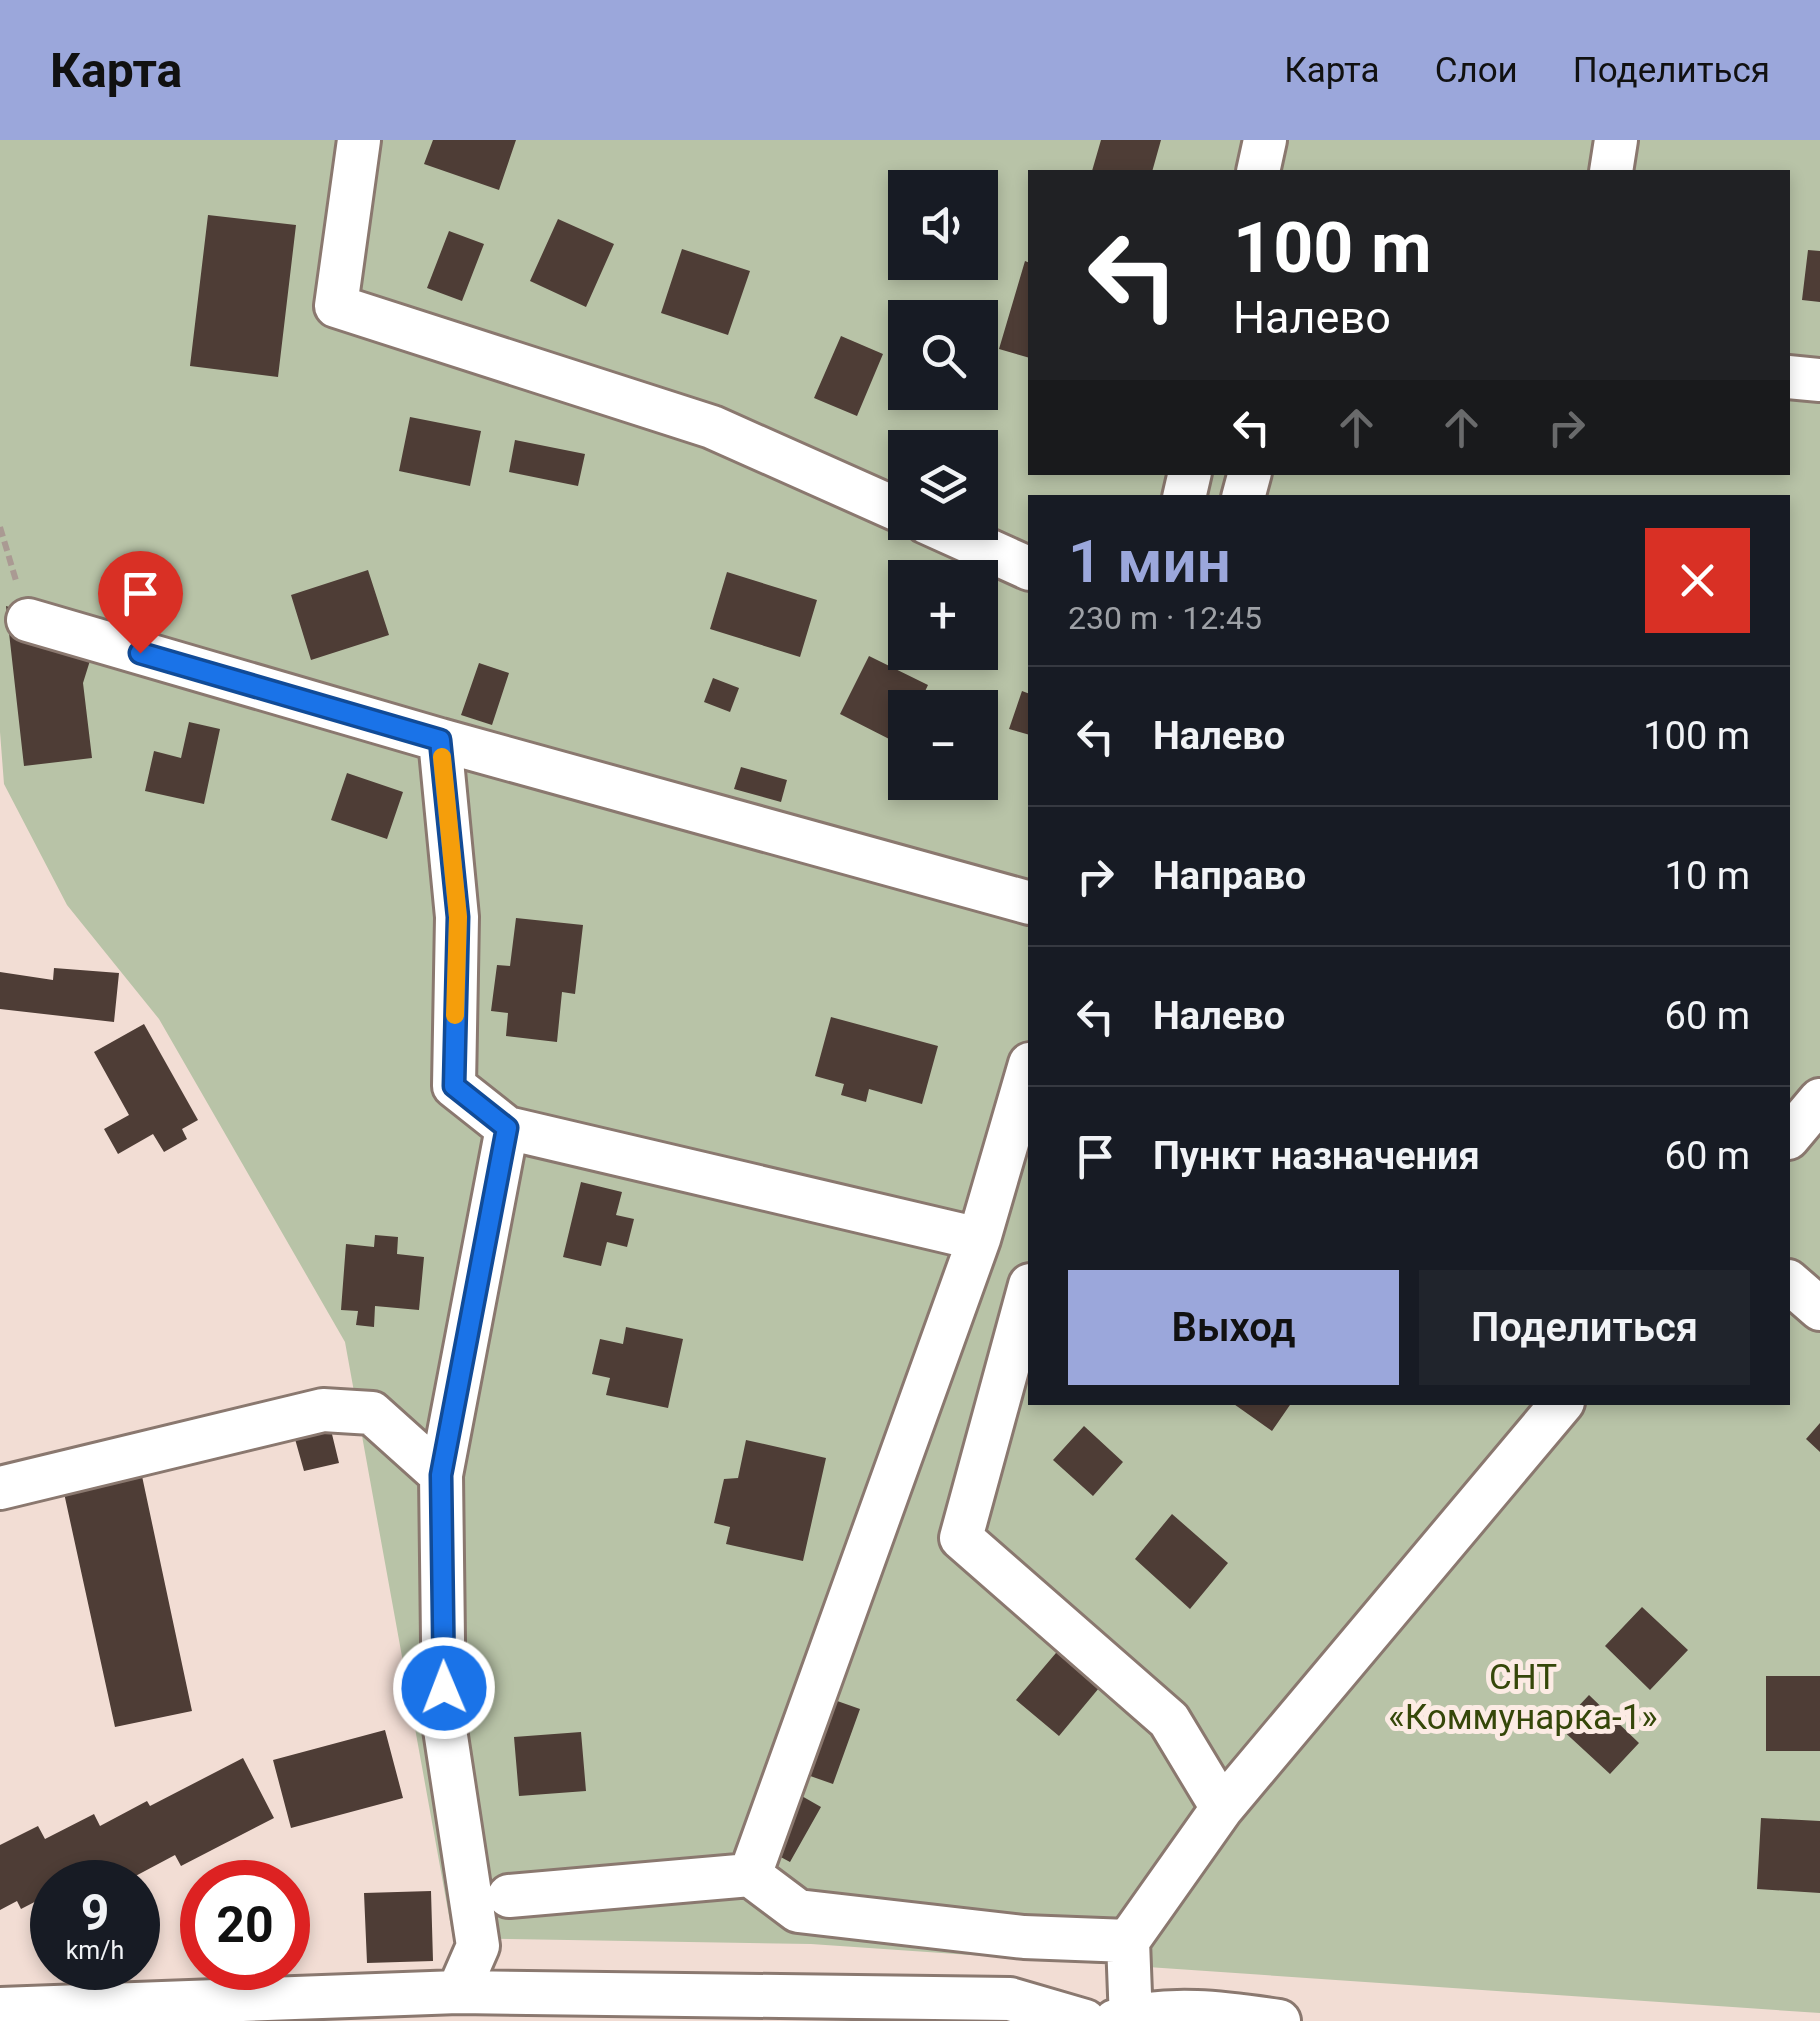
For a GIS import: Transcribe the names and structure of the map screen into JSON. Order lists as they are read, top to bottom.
{
  "parks": ["СНТ «Коммунарка-1»"],
  "page": {
    "header": "Карта",
    "nav": ["Карта", "Слои", "Поделиться"],
    "map_buttons": ["+", "−"],
    "turn": ["100 m", "Налево"],
    "heading": ["1 мин", "230 m · 12:45"],
    "list": [
      {
        "name": "Налево",
        "value": "100 m"
      },
      {
        "name": "Направо",
        "value": "10 m"
      },
      {
        "name": "Налево",
        "value": "60 m"
      },
      {
        "name": "Пункт назначения",
        "value": "60 m"
      }
    ],
    "buttons": ["Выход", "Поделиться"],
    "speed": "9 km/h",
    "limit": "20"
  }
}
